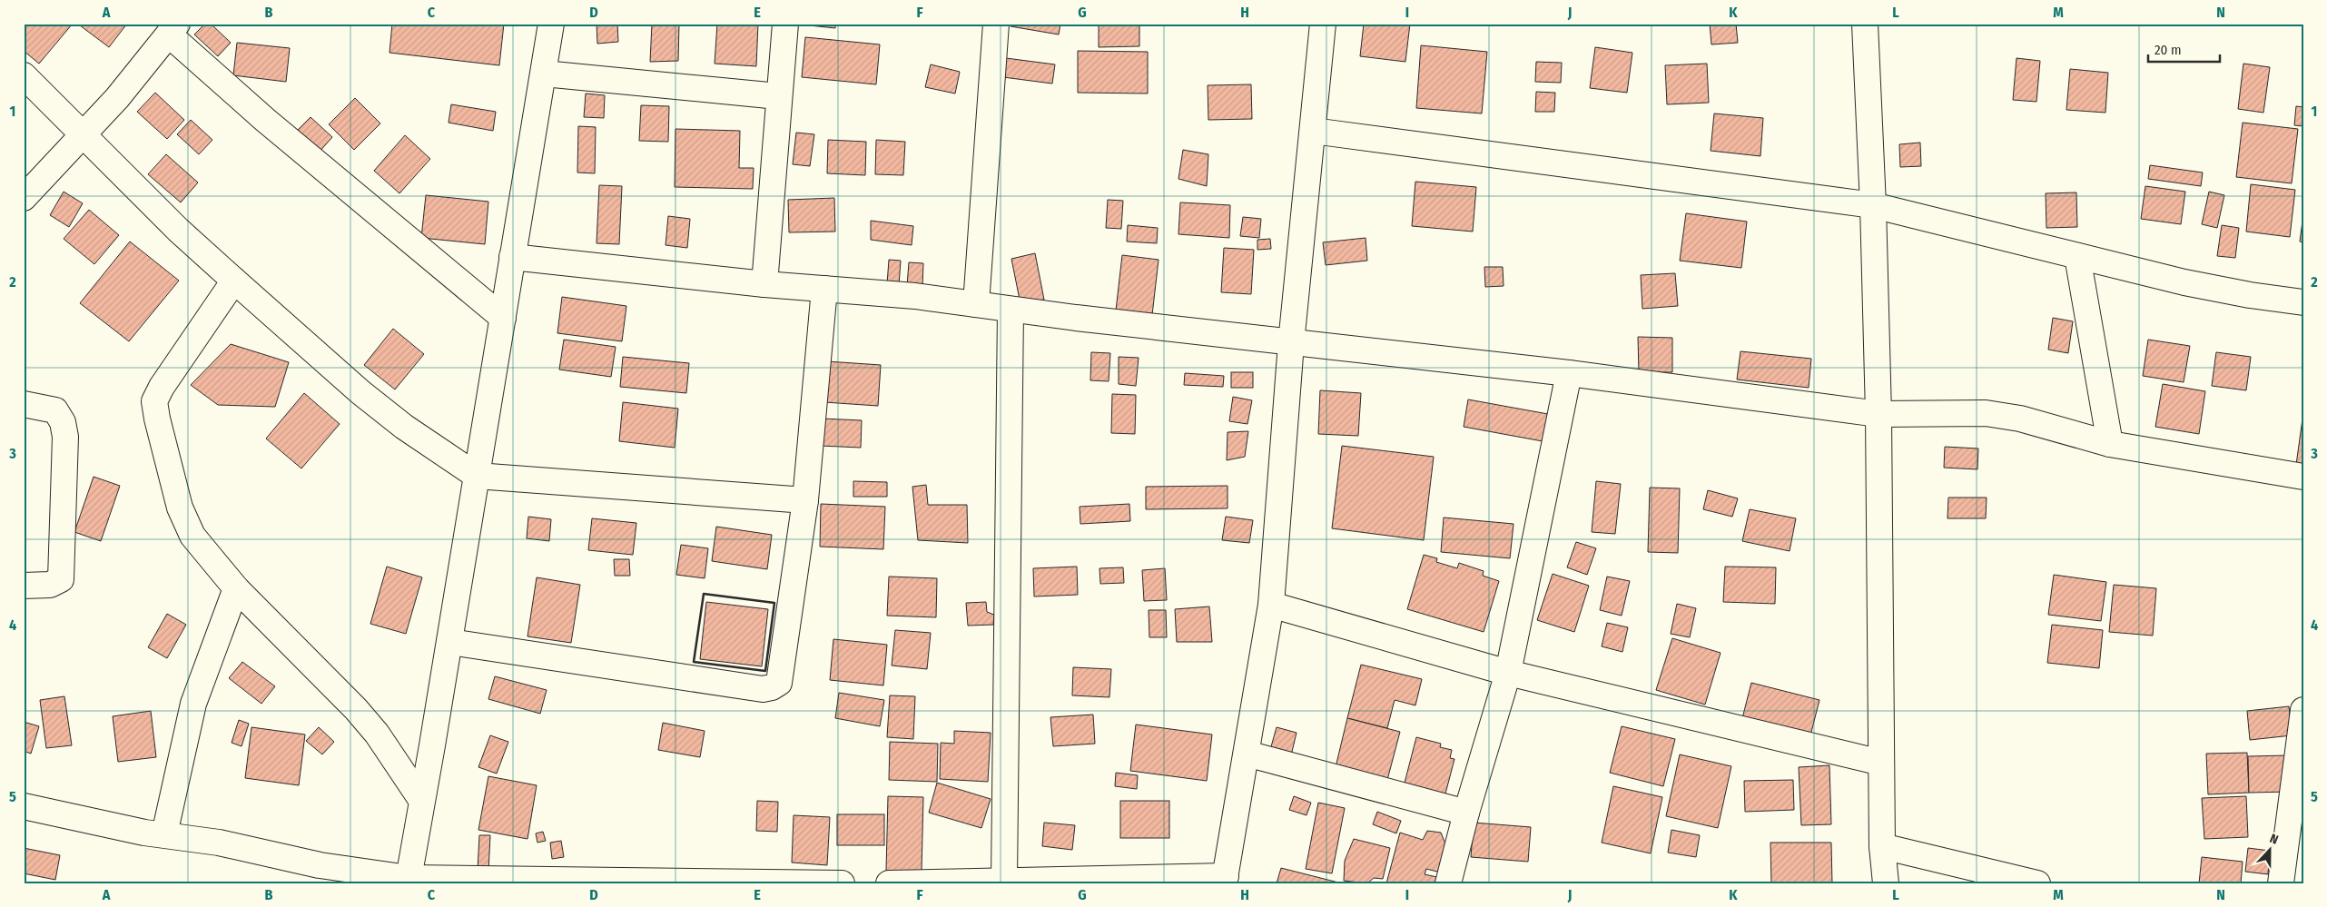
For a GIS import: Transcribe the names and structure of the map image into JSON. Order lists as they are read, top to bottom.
{
  "scale_bar": "20 m",
  "north": "top",
  "grid": {
    "columns": [
      "A",
      "B",
      "C",
      "D",
      "E",
      "F",
      "G",
      "H",
      "I",
      "J",
      "K",
      "L",
      "M",
      "N"
    ],
    "rows": [
      "1",
      "2",
      "3",
      "4",
      "5"
    ]
  }
}
